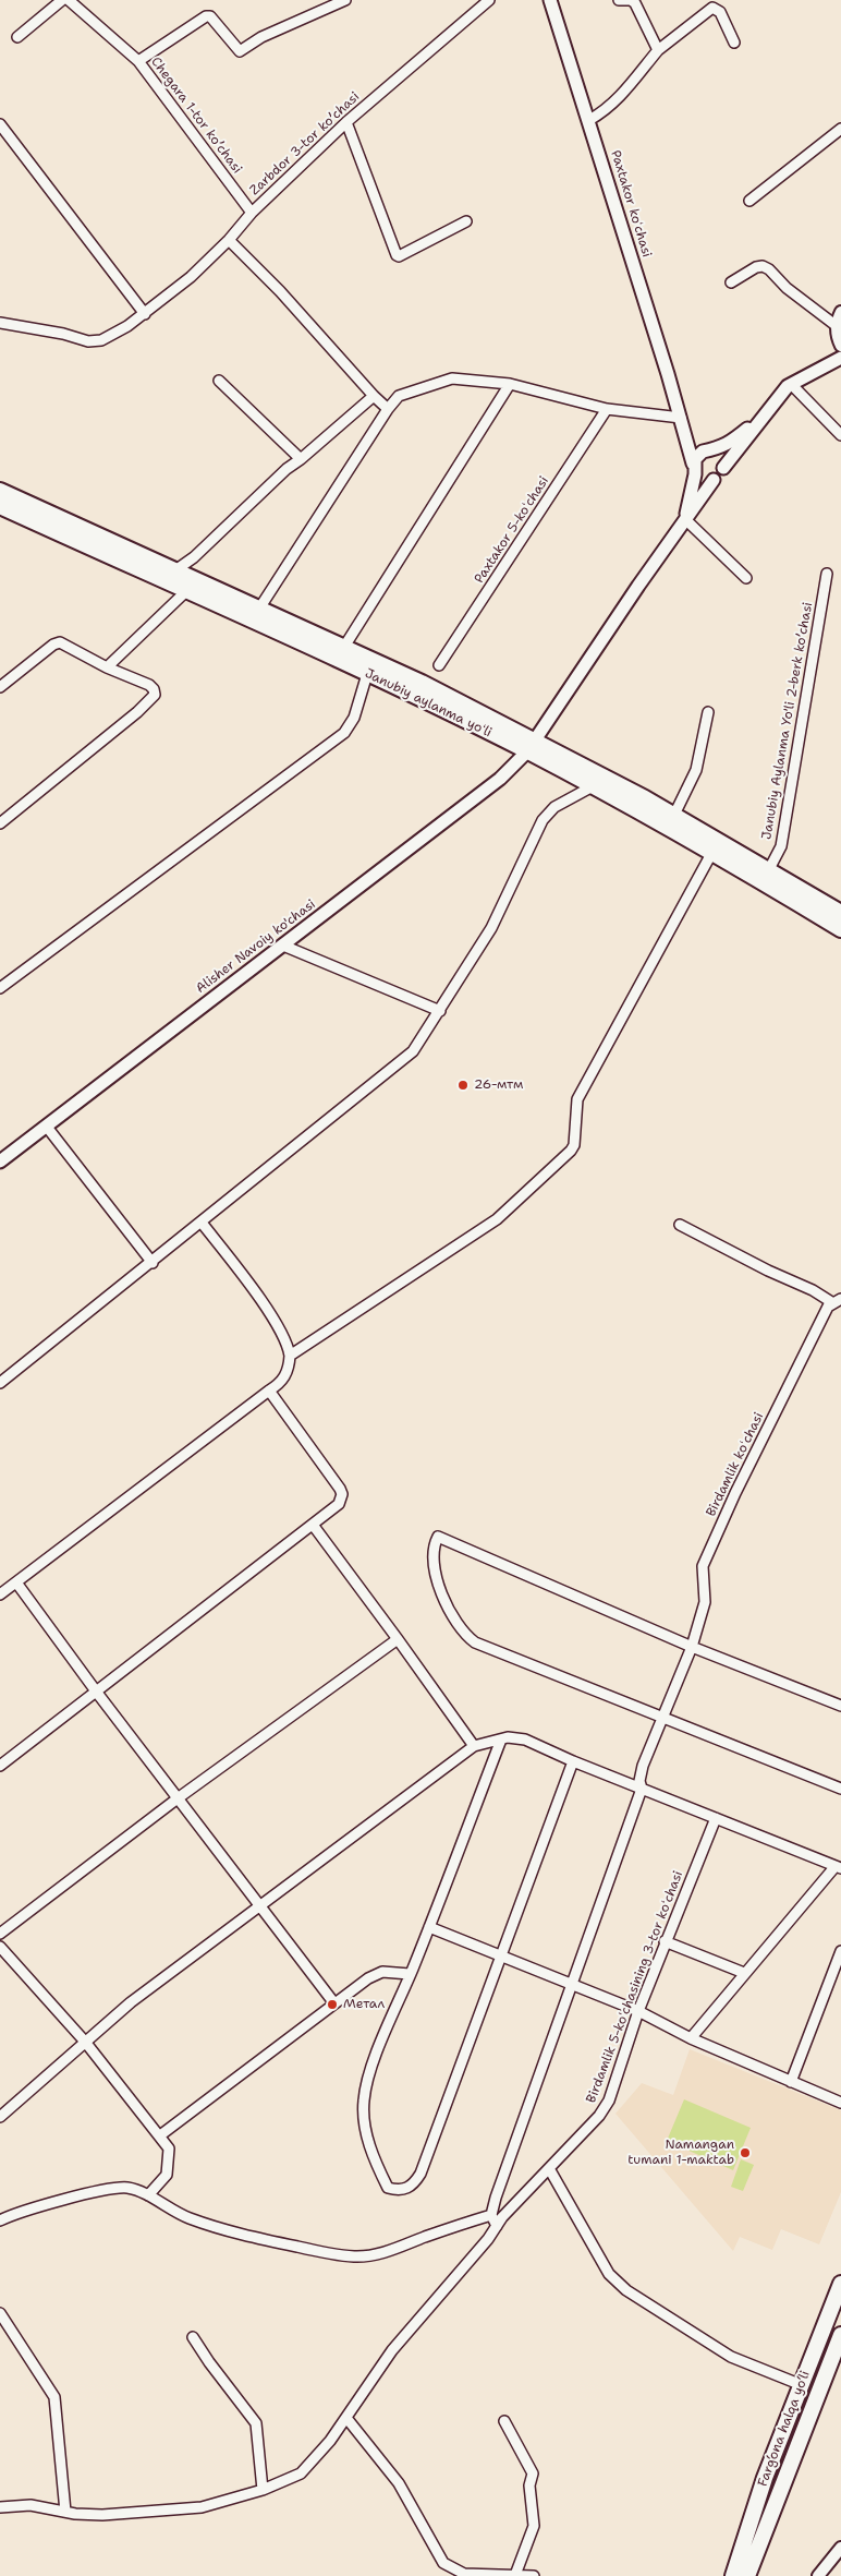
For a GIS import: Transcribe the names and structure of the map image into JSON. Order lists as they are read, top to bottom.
{
  "streets": {
    "highway": ["Janubiy aylanma yoʻli", "Farg‘ona halqa yo‘li"],
    "main road": ["Paxtakor koʻchasi", "Alisher Navoiy ko'chasi"],
    "street": [
      "Chegara 1-tor koʼchasi",
      "Zarbdor 3-tor koʼchasi",
      "Paxtakor 5-koʻchasi",
      "Janubiy Аylanma Yo'li 2-berk koʼchasi",
      "Birdamlik koʻchasi",
      "Birdamlik 5-koʻchasining 3-tor koʻchasi"
    ]
  },
  "crossings": [
    ["Chegara 1-tor koʼchasi", "Zarbdor 3-tor koʼchasi"],
    ["Janubiy aylanma yoʻli", "Janubiy Аylanma Yo'li 2-berk koʼchasi"],
    ["Janubiy aylanma yoʻli", "Alisher Navoiy ko'chasi"]
  ],
  "places": ["26-мтм", "Метал", "Namangan tumani 1-maktab"]
}
